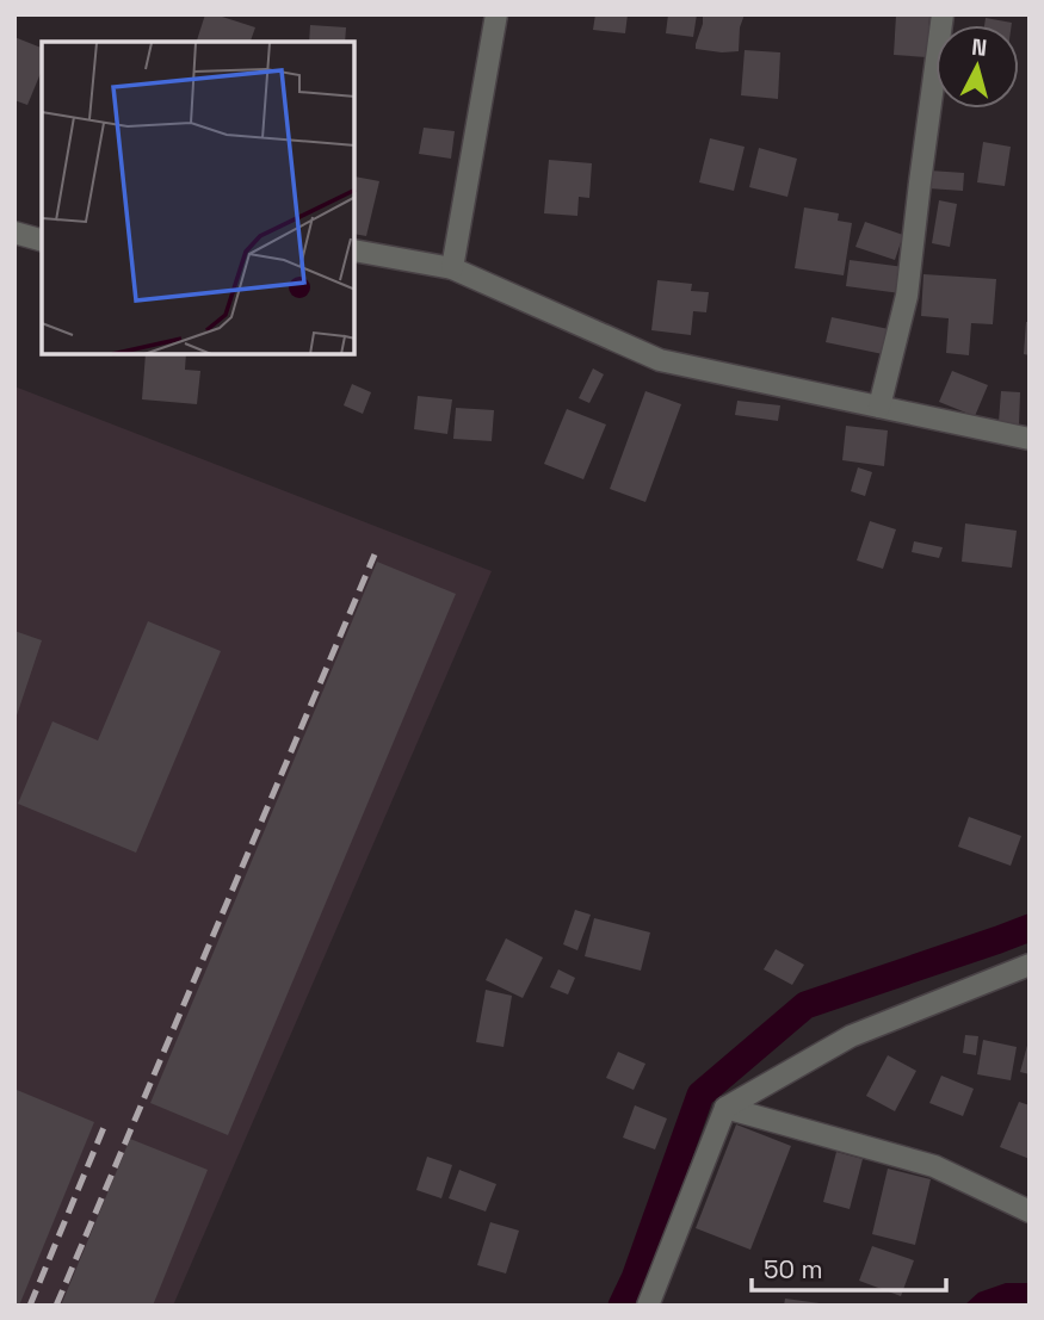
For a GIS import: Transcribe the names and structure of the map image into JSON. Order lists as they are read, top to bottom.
{
  "scale_bar": "50 m",
  "north": "top"
}
